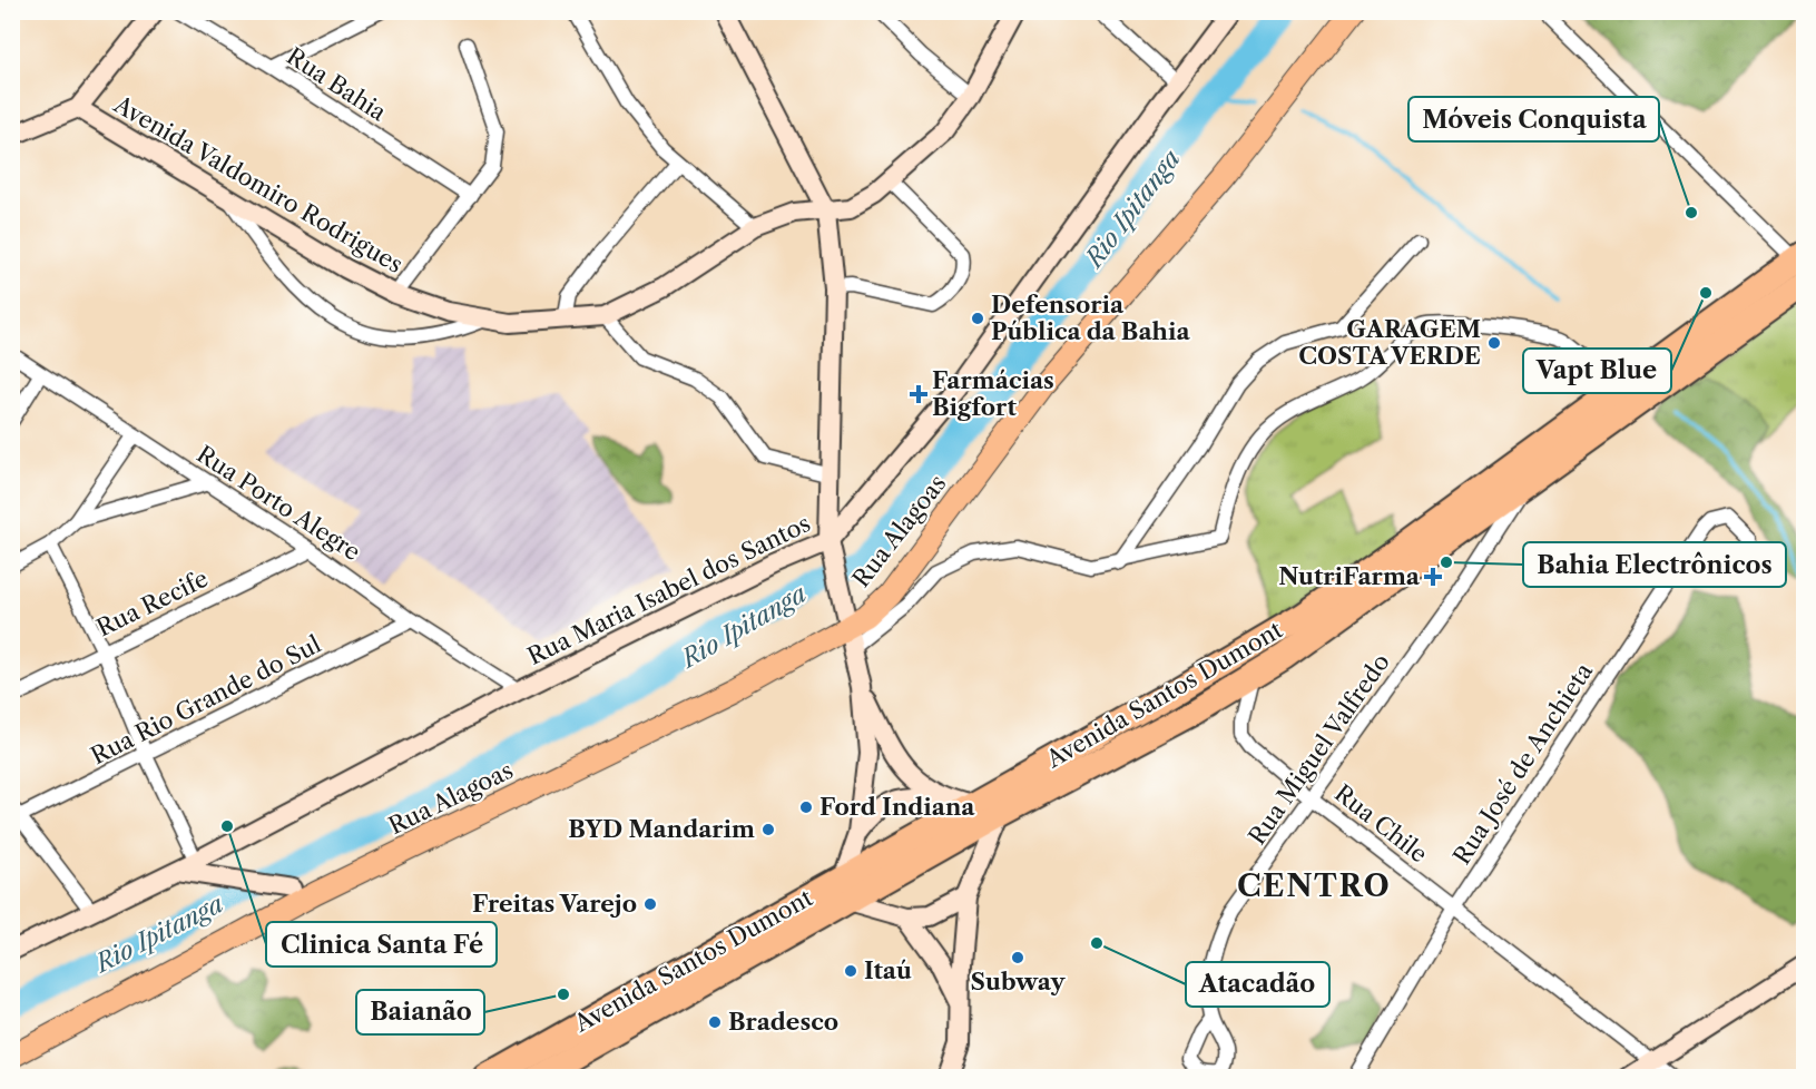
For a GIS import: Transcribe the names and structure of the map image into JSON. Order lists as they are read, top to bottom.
{
  "streets": {
    "highway": ["Avenida Santos Dumont"],
    "main road": ["Avenida Valdomiro Rodrigues", "Rua Alagoas", "Rua Maria Isabel dos Santos"],
    "street": [
      "Rua Bahia",
      "Rua Porto Alegre",
      "Rua Recife",
      "Rua Rio Grande do Sul",
      "Rua Miguel Valfredo",
      "Rua José de Anchieta",
      "Rua Chile"
    ]
  },
  "crossings": [
    ["Rua Porto Alegre", "Rua Maria Isabel dos Santos"],
    ["Rua Porto Alegre", "Rua Recife"],
    ["Rua Porto Alegre", "Rua Rio Grande do Sul"],
    ["Avenida Santos Dumont", "Rua Miguel Valfredo"],
    ["Avenida Santos Dumont", "Rua Chile"],
    ["Rua Miguel Valfredo", "Rua Chile"],
    ["Rua José de Anchieta", "Rua Chile"]
  ],
  "districts": ["CENTRO"],
  "water": ["Rio Ipitanga"],
  "places": {
    "other": [
      "Móveis Conquista",
      "Vapt Blue",
      "Defensoria Pública da Bahia",
      "GARAGEM COSTA VERDE",
      "Bahia Electrônicos",
      "Ford Indiana",
      "Clinica Santa Fé",
      "BYD Mandarim",
      "Freitas Varejo",
      "Atacadão",
      "Subway",
      "Itaú",
      "Baianão",
      "Bradesco"
    ],
    "health": ["Farmácias Bigfort", "NutriFarma"]
  }
}
